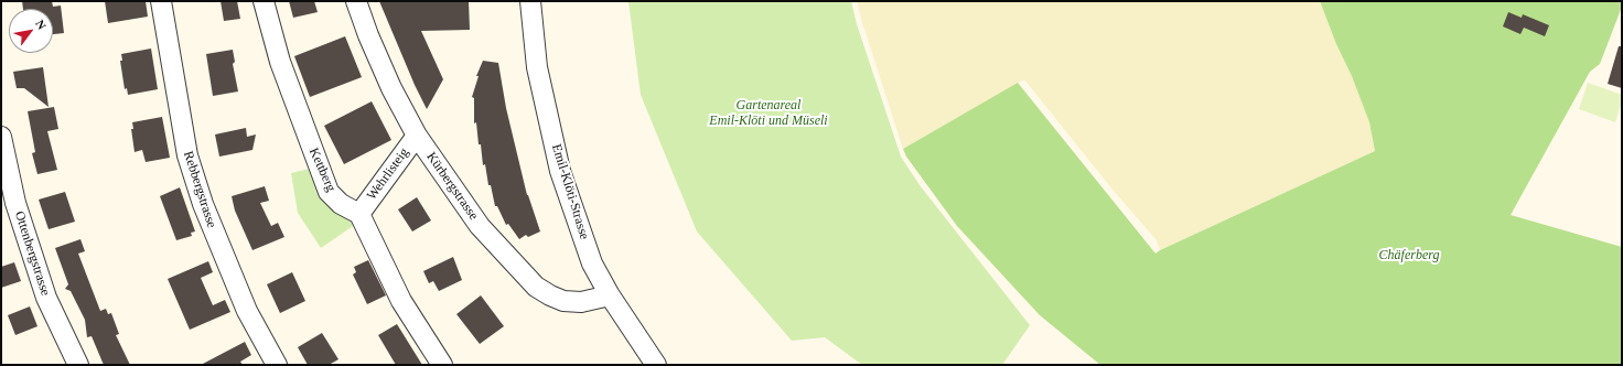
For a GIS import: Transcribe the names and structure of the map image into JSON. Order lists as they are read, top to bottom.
{
  "streets": {
    "street": [
      "Kettberg",
      "Wehrlisteig",
      "Kürbergstrasse",
      "Rebbergstrasse",
      "Emil-Klöti-Strasse",
      "Ottenbergstrasse"
    ]
  },
  "crossings": [
    ["Kettberg", "Wehrlisteig"],
    ["Wehrlisteig", "Kürbergstrasse"],
    ["Kürbergstrasse", "Emil-Klöti-Strasse"]
  ],
  "parks": ["Gartenareal Emil-Klöti und Müseli", "Chäferberg"],
  "north": "top right"
}
